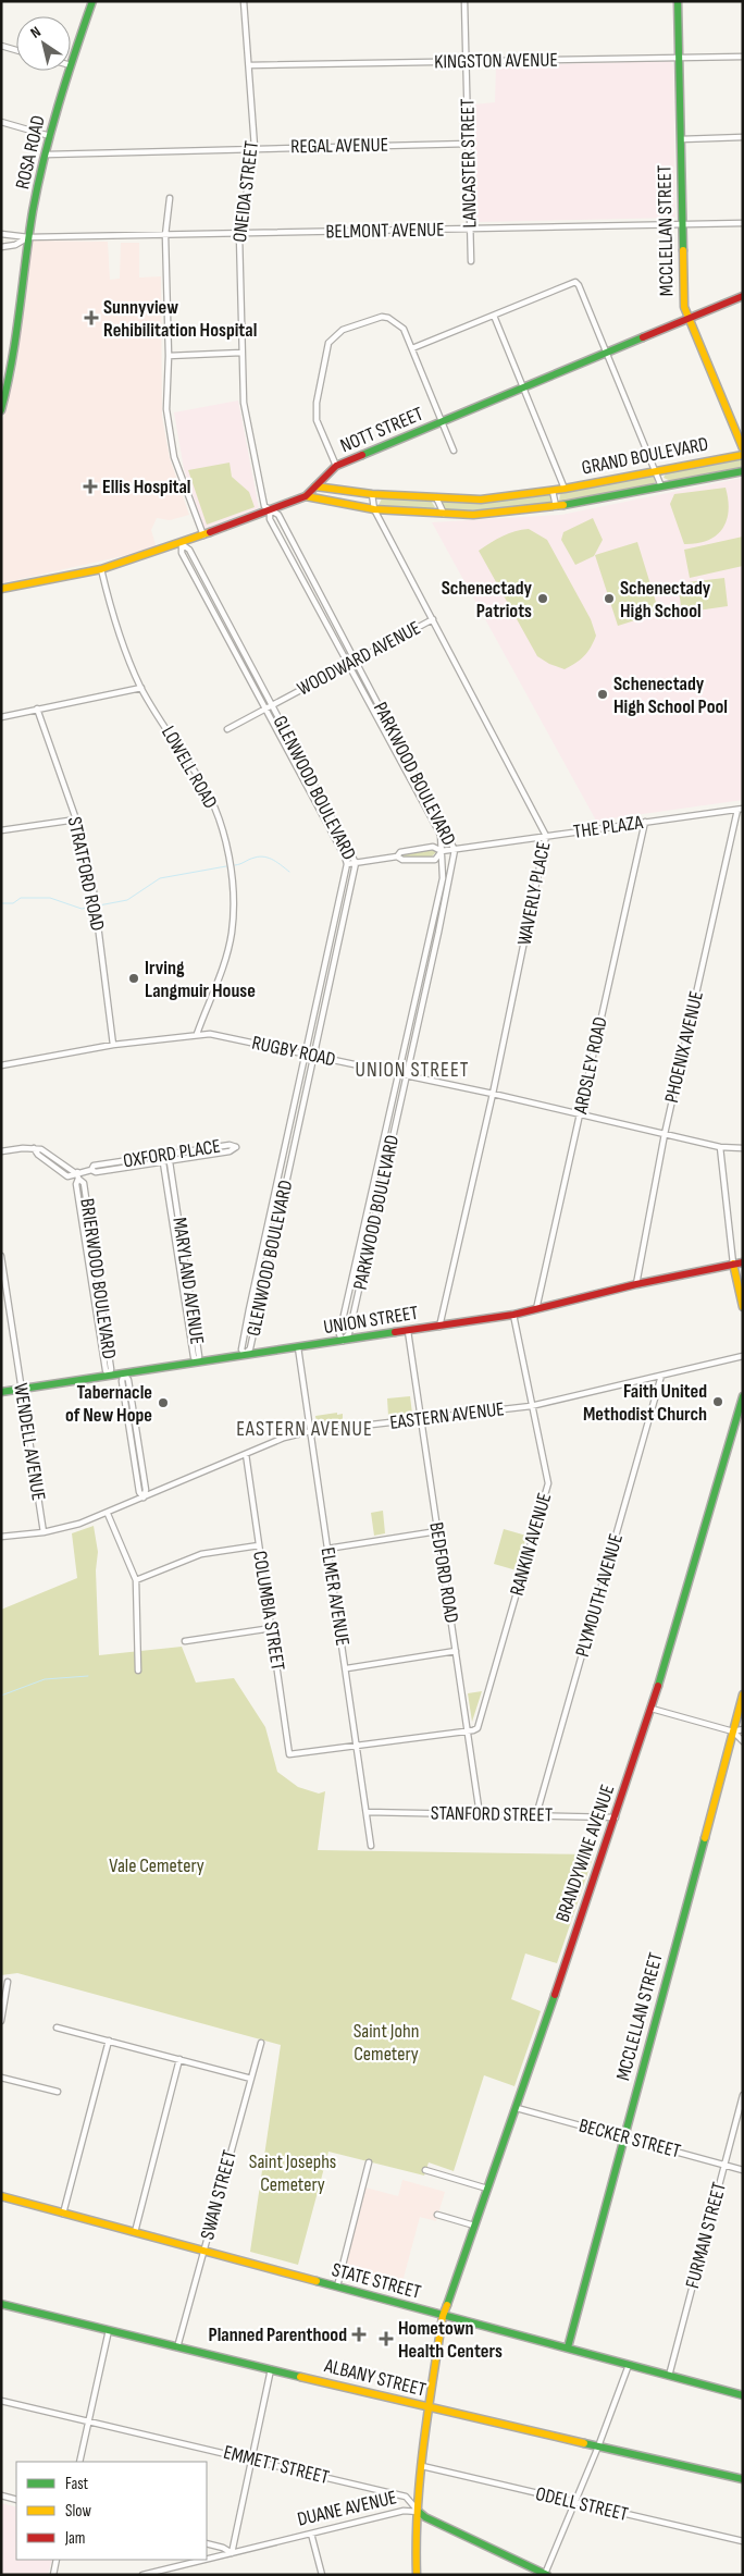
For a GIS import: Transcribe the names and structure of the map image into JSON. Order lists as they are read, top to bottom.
{
  "streets": {
    "main road": [
      "ROSA ROAD",
      "MCCLELLAN STREET",
      "NOTT STREET",
      "GRAND BOULEVARD",
      "UNION STREET",
      "BRANDYWINE AVENUE",
      "STATE STREET",
      "ALBANY STREET",
      "DUANE AVENUE"
    ],
    "street": [
      "KINGSTON AVENUE",
      "REGAL AVENUE",
      "LANCASTER STREET",
      "ONEIDA STREET",
      "BELMONT AVENUE",
      "WOODWARD AVENUE",
      "LOWELL ROAD",
      "PARKWOOD BOULEVARD",
      "GLENWOOD BOULEVARD",
      "THE PLAZA",
      "STRATFORD ROAD",
      "WAVERLY PLACE",
      "PHOENIX AVENUE",
      "RUGBY ROAD",
      "ARDSLEY ROAD",
      "OXFORD PLACE",
      "BRIERWOOD BOULEVARD",
      "MARYLAND AVENUE",
      "EASTERN AVENUE",
      "WENDELL AVENUE",
      "RANKIN AVENUE",
      "BEDFORD ROAD",
      "PLYMOUTH AVENUE",
      "ELMER AVENUE",
      "COLUMBIA STREET",
      "STANFORD STREET",
      "BECKER STREET",
      "SWAN STREET",
      "FURMAN STREET",
      "EMMETT STREET",
      "ODELL STREET"
    ]
  },
  "crossings": [
    ["KINGSTON AVENUE", "LANCASTER STREET"],
    ["KINGSTON AVENUE", "ONEIDA STREET"],
    ["KINGSTON AVENUE", "MCCLELLAN STREET"],
    ["REGAL AVENUE", "ROSA ROAD"],
    ["REGAL AVENUE", "LANCASTER STREET"],
    ["REGAL AVENUE", "ONEIDA STREET"],
    ["ROSA ROAD", "BELMONT AVENUE"],
    ["LANCASTER STREET", "BELMONT AVENUE"],
    ["ONEIDA STREET", "BELMONT AVENUE"],
    ["ONEIDA STREET", "NOTT STREET"],
    ["ONEIDA STREET", "PARKWOOD BOULEVARD"],
    ["BELMONT AVENUE", "MCCLELLAN STREET"],
    ["MCCLELLAN STREET", "NOTT STREET"],
    ["MCCLELLAN STREET", "BECKER STREET"],
    ["MCCLELLAN STREET", "STATE STREET"],
    ["NOTT STREET", "GRAND BOULEVARD"],
    ["NOTT STREET", "LOWELL ROAD"],
    ["NOTT STREET", "PARKWOOD BOULEVARD"],
    ["NOTT STREET", "GLENWOOD BOULEVARD"],
    ["GRAND BOULEVARD", "WAVERLY PLACE"],
    ["WOODWARD AVENUE", "PARKWOOD BOULEVARD"],
    ["WOODWARD AVENUE", "GLENWOOD BOULEVARD"],
    ["WOODWARD AVENUE", "WAVERLY PLACE"],
    ["LOWELL ROAD", "RUGBY ROAD"],
    ["PARKWOOD BOULEVARD", "THE PLAZA"],
    ["PARKWOOD BOULEVARD", "RUGBY ROAD"],
    ["PARKWOOD BOULEVARD", "UNION STREET"],
    ["GLENWOOD BOULEVARD", "THE PLAZA"],
    ["GLENWOOD BOULEVARD", "RUGBY ROAD"],
    ["GLENWOOD BOULEVARD", "UNION STREET"],
    ["THE PLAZA", "WAVERLY PLACE"],
    ["THE PLAZA", "PHOENIX AVENUE"],
    ["THE PLAZA", "ARDSLEY ROAD"],
    ["STRATFORD ROAD", "RUGBY ROAD"],
    ["WAVERLY PLACE", "RUGBY ROAD"],
    ["WAVERLY PLACE", "UNION STREET"],
    ["PHOENIX AVENUE", "RUGBY ROAD"],
    ["PHOENIX AVENUE", "UNION STREET"],
    ["RUGBY ROAD", "ARDSLEY ROAD"],
    ["ARDSLEY ROAD", "UNION STREET"],
    ["OXFORD PLACE", "BRIERWOOD BOULEVARD"],
    ["OXFORD PLACE", "MARYLAND AVENUE"],
    ["BRIERWOOD BOULEVARD", "UNION STREET"],
    ["MARYLAND AVENUE", "UNION STREET"],
    ["UNION STREET", "WENDELL AVENUE"],
    ["UNION STREET", "RANKIN AVENUE"],
    ["UNION STREET", "BEDFORD ROAD"],
    ["UNION STREET", "ELMER AVENUE"],
    ["EASTERN AVENUE", "WENDELL AVENUE"],
    ["EASTERN AVENUE", "RANKIN AVENUE"],
    ["EASTERN AVENUE", "BEDFORD ROAD"],
    ["EASTERN AVENUE", "PLYMOUTH AVENUE"],
    ["EASTERN AVENUE", "ELMER AVENUE"],
    ["EASTERN AVENUE", "COLUMBIA STREET"],
    ["RANKIN AVENUE", "BEDFORD ROAD"],
    ["BEDFORD ROAD", "STANFORD STREET"],
    ["PLYMOUTH AVENUE", "STANFORD STREET"],
    ["ELMER AVENUE", "COLUMBIA STREET"],
    ["ELMER AVENUE", "STANFORD STREET"],
    ["STANFORD STREET", "BRANDYWINE AVENUE"],
    ["BRANDYWINE AVENUE", "BECKER STREET"],
    ["BRANDYWINE AVENUE", "STATE STREET"],
    ["BRANDYWINE AVENUE", "ALBANY STREET"],
    ["BRANDYWINE AVENUE", "EMMETT STREET"],
    ["BRANDYWINE AVENUE", "ODELL STREET"],
    ["BRANDYWINE AVENUE", "DUANE AVENUE"],
    ["BECKER STREET", "FURMAN STREET"],
    ["SWAN STREET", "STATE STREET"],
    ["SWAN STREET", "ALBANY STREET"],
    ["FURMAN STREET", "STATE STREET"],
    ["EMMETT STREET", "DUANE AVENUE"]
  ],
  "districts": ["UNION STREET", "EASTERN AVENUE"],
  "parks": ["Vale Cemetery", "Saint John Cemetery", "Saint Josephs Cemetery"],
  "places": {
    "health": [
      "Sunnyview Rehibilitation Hospital",
      "Ellis Hospital",
      "Planned Parenthood",
      "Hometown Health Centers"
    ],
    "other": [
      "Schenectady Patriots",
      "Schenectady High School",
      "Schenectady High School Pool",
      "Irving Langmuir House",
      "Faith United Methodist Church",
      "Tabernacle of New Hope"
    ]
  },
  "legend": ["Fast", "Slow", "Jam"],
  "north": "top left"
}
